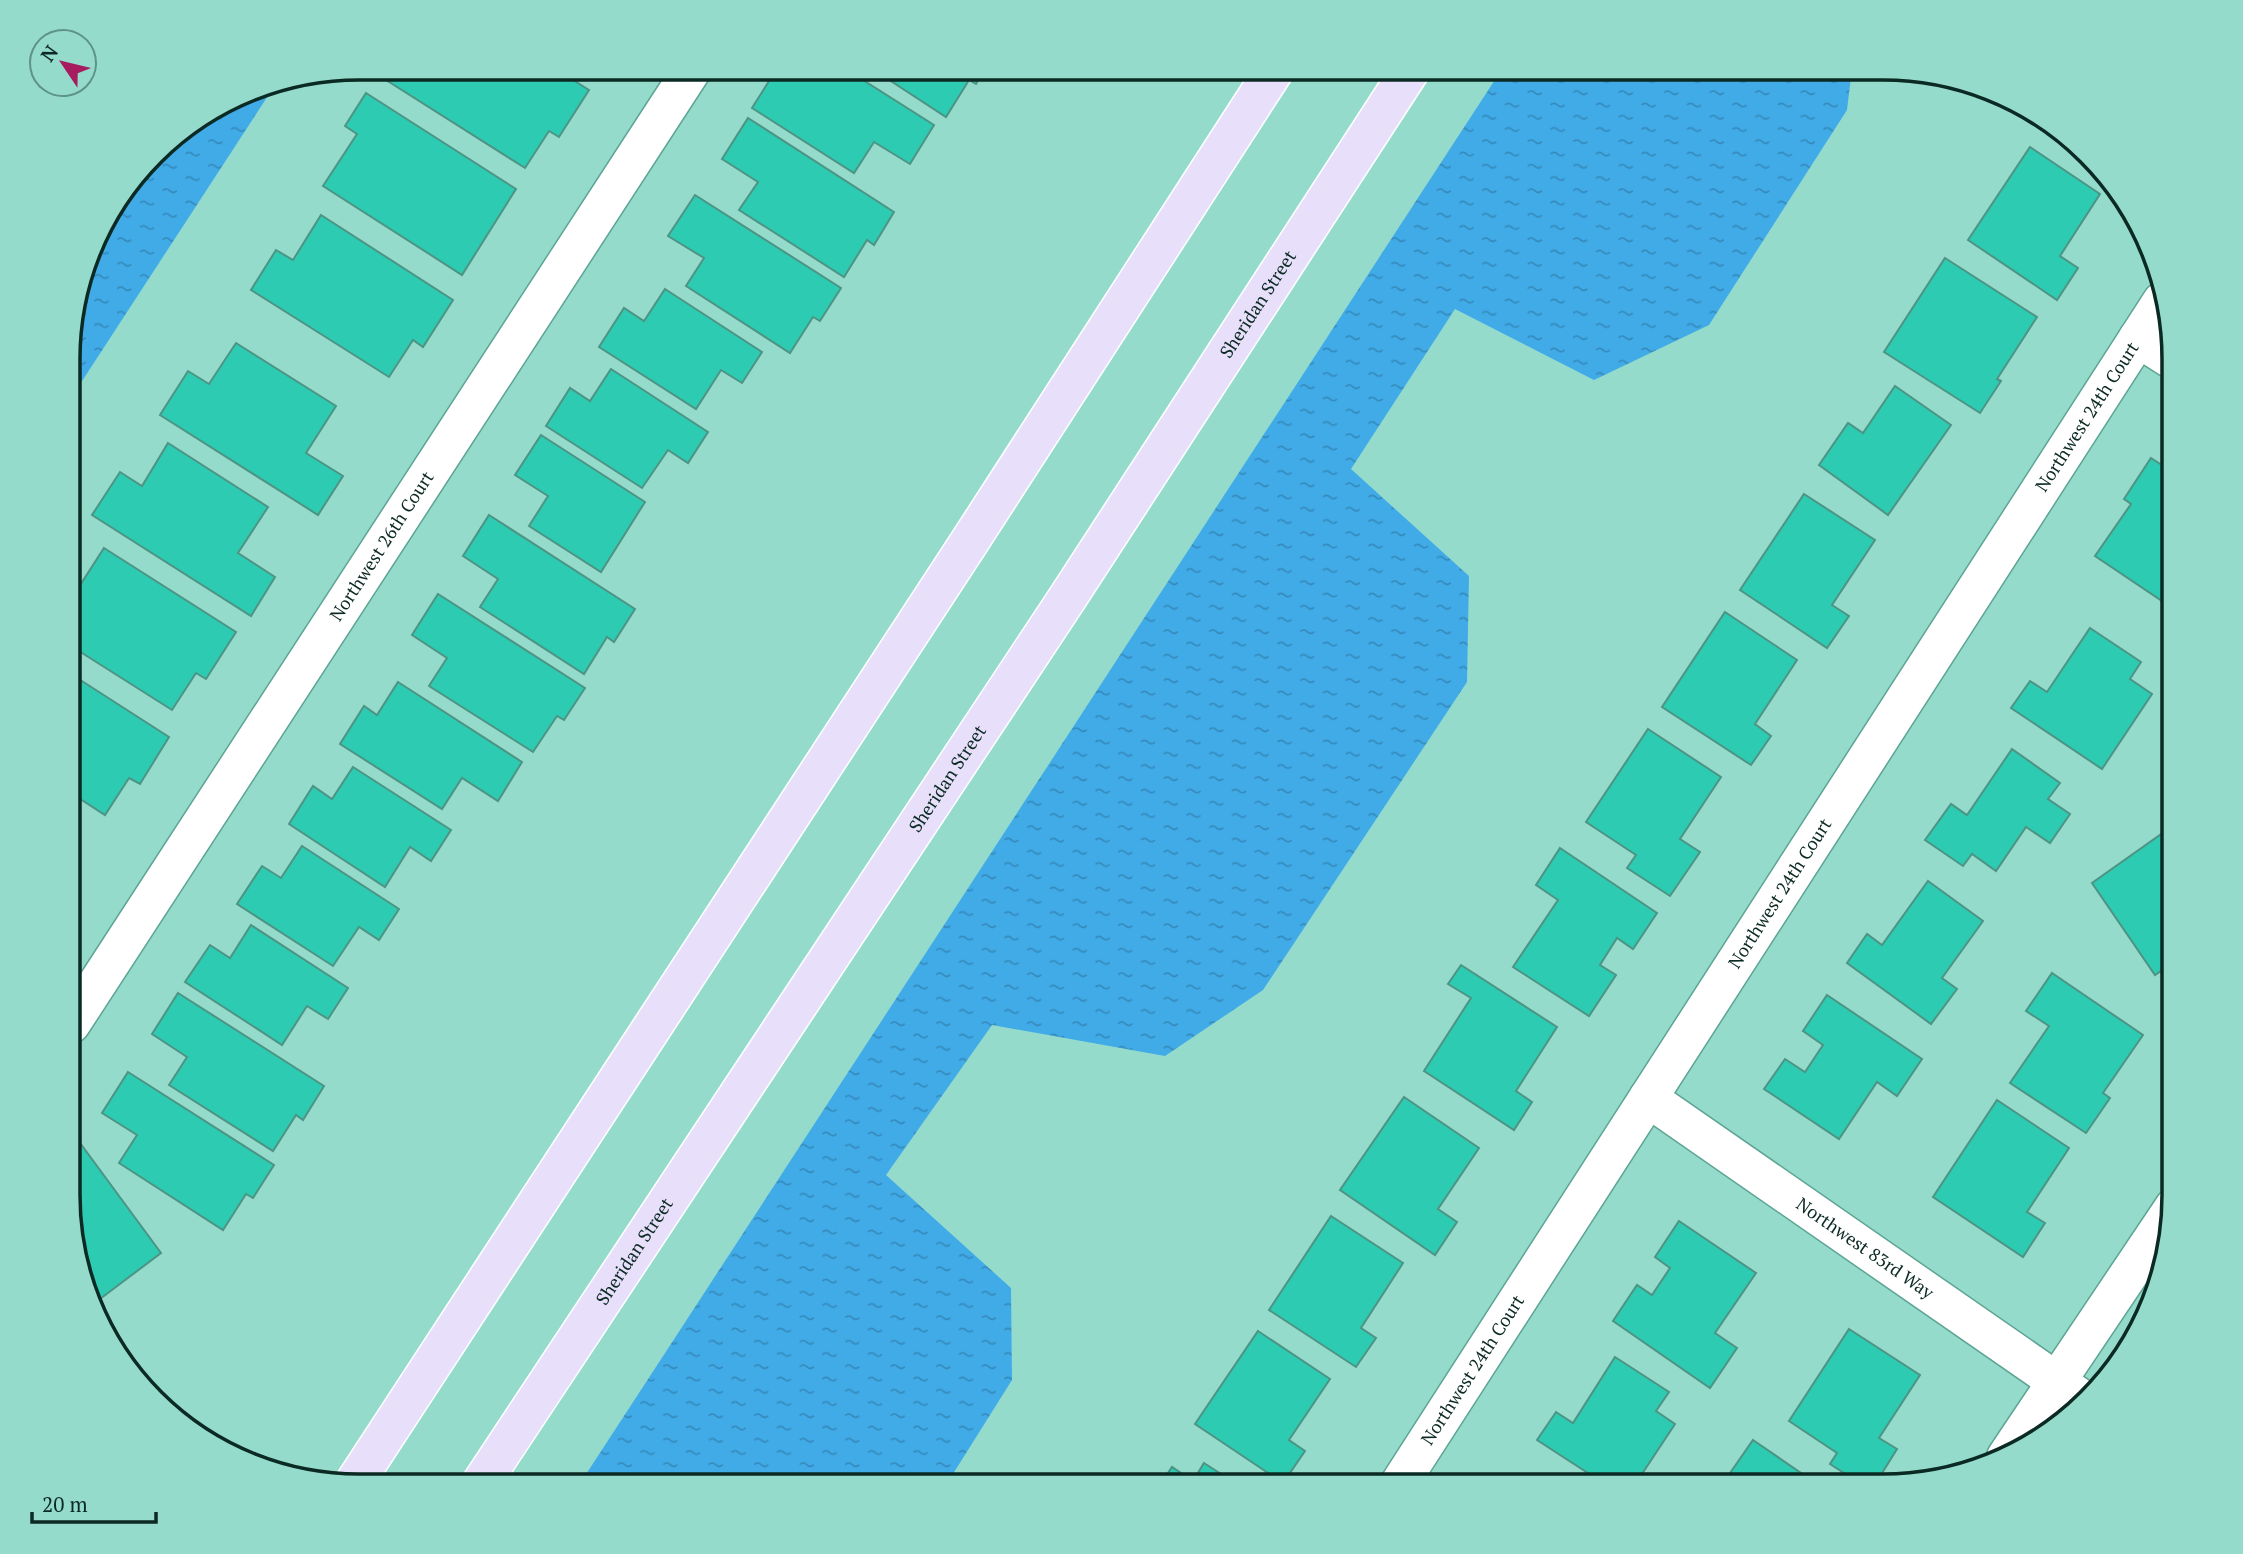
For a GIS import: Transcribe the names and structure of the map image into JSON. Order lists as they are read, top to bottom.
{
  "streets": {
    "main road": ["Sheridan Street"],
    "street": ["Northwest 24th Court", "Northwest 26th Court", "Northwest 83rd Way"]
  },
  "crossings": [
    ["Northwest 24th Court", "Northwest 83rd Way"]
  ],
  "scale_bar": "20 m",
  "north": "top left"
}
